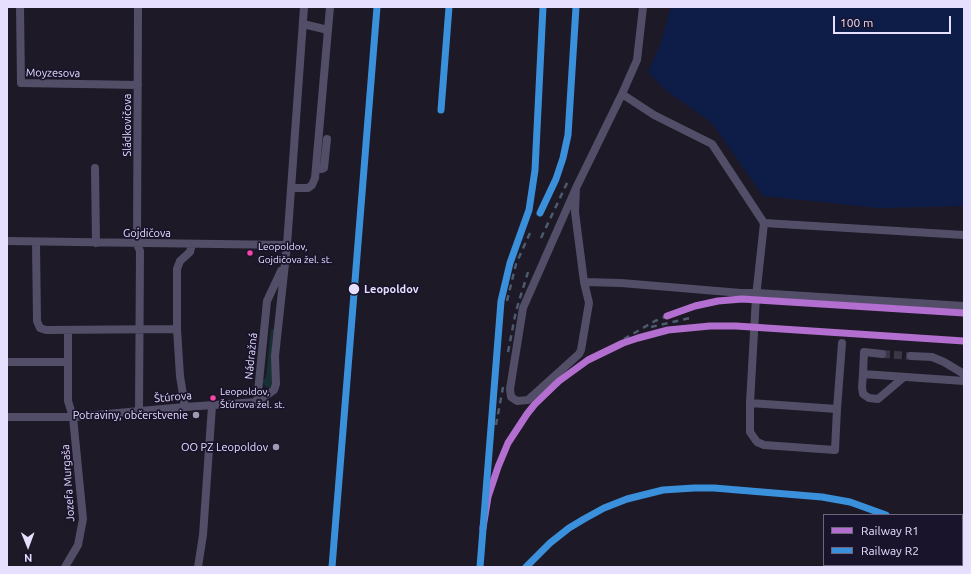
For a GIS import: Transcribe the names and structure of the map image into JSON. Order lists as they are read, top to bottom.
{
  "streets": {
    "street": [
      "Moyzesova",
      "Sládkovičova",
      "Gojdičova",
      "Nádražná",
      "Štúrova",
      "Jozefa Murgaša"
    ]
  },
  "crossings": [
    ["Moyzesova", "Sládkovičova"],
    ["Sládkovičova", "Gojdičova"],
    ["Sládkovičova", "Štúrova"],
    ["Gojdičova", "Nádražná"],
    ["Gojdičova", "Štúrova"],
    ["Nádražná", "Štúrova"],
    ["Štúrova", "Jozefa Murgaša"]
  ],
  "places": [
    "Leopoldov, Gojdičova žel. st.",
    "Leopoldov",
    "Leopoldov, Štúrova žel. st.",
    "Potraviny, občerstvenie",
    "OO PZ Leopoldov"
  ],
  "lines": ["rail line R2", "rail line R1"],
  "legend": ["Railway R1", "Railway R2"],
  "scale_bar": "100 m",
  "north": "bottom"
}
